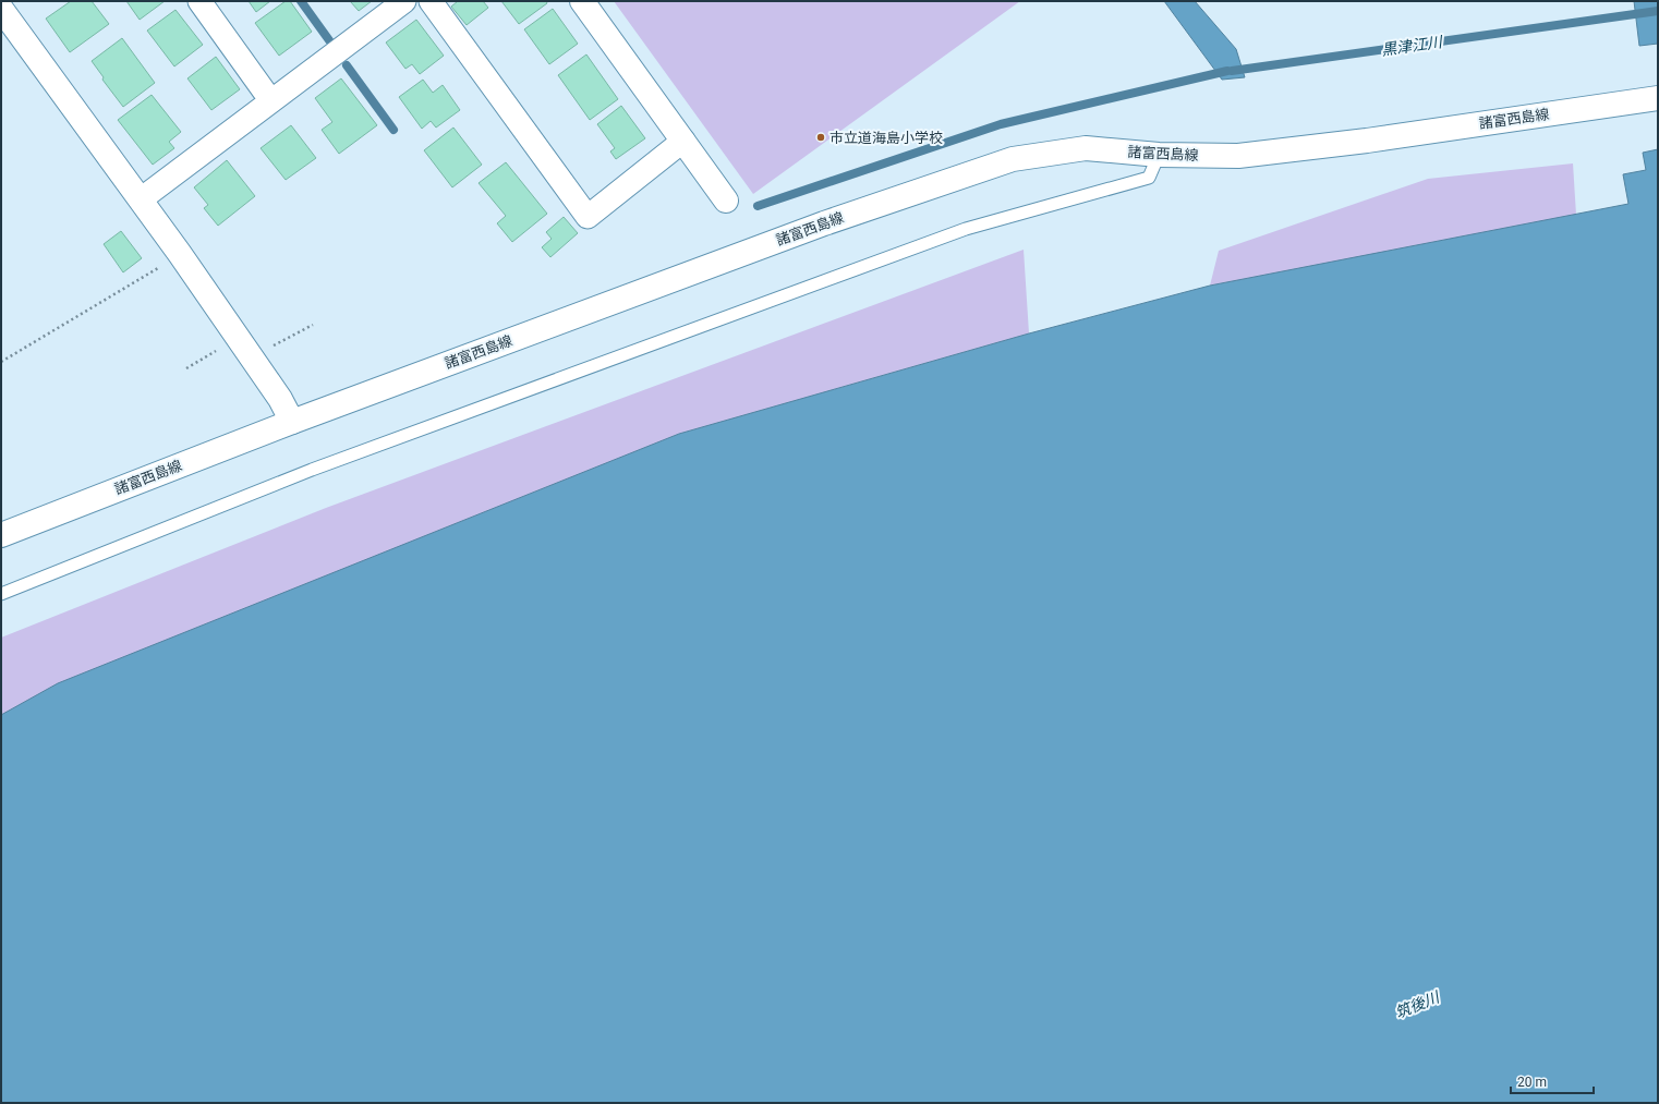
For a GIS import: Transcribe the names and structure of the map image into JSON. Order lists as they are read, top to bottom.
{
  "streets": {
    "main road": ["諸富西島線"]
  },
  "water": ["黒津江川", "筑後川"],
  "places": ["市立道海島小学校"],
  "scale_bar": "20 m"
}
